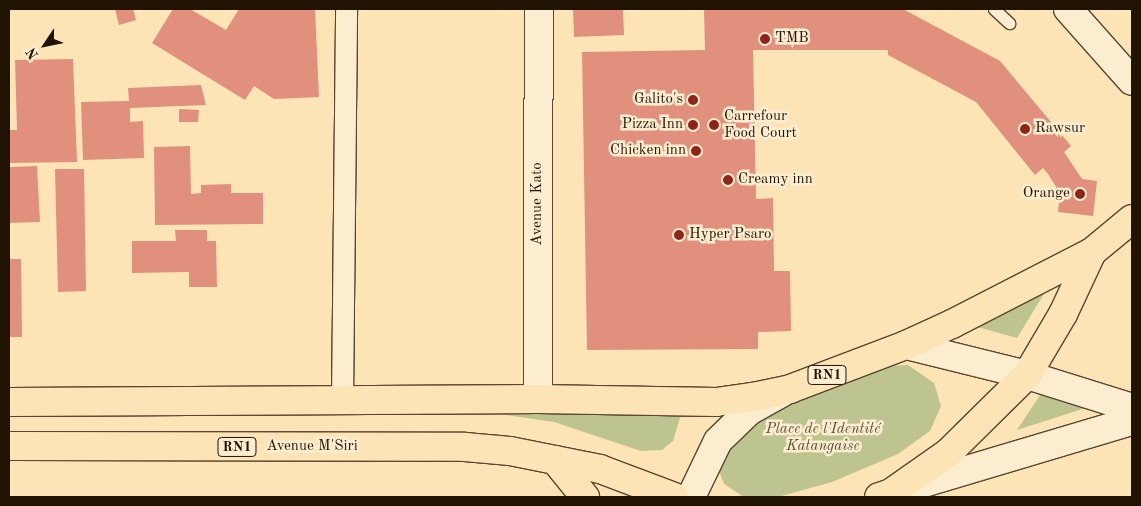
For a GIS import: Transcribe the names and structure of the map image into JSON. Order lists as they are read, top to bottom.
{
  "streets": {
    "highway": ["RN1", "Avenue M'Siri"],
    "main road": ["Avenue Kato"]
  },
  "crossings": [
    ["Avenue Kato", "RN1"],
    ["RN1", "Avenue M'Siri"]
  ],
  "parks": ["Place de l'Identité Katangaise"],
  "places": [
    "TMB",
    "Galito's",
    "Pizza Inn",
    "Carrefour Food Court",
    "Rawsur",
    "Chicken inn",
    "Creamy inn",
    "Orange",
    "Hyper Psaro"
  ],
  "north": "bottom left"
}
